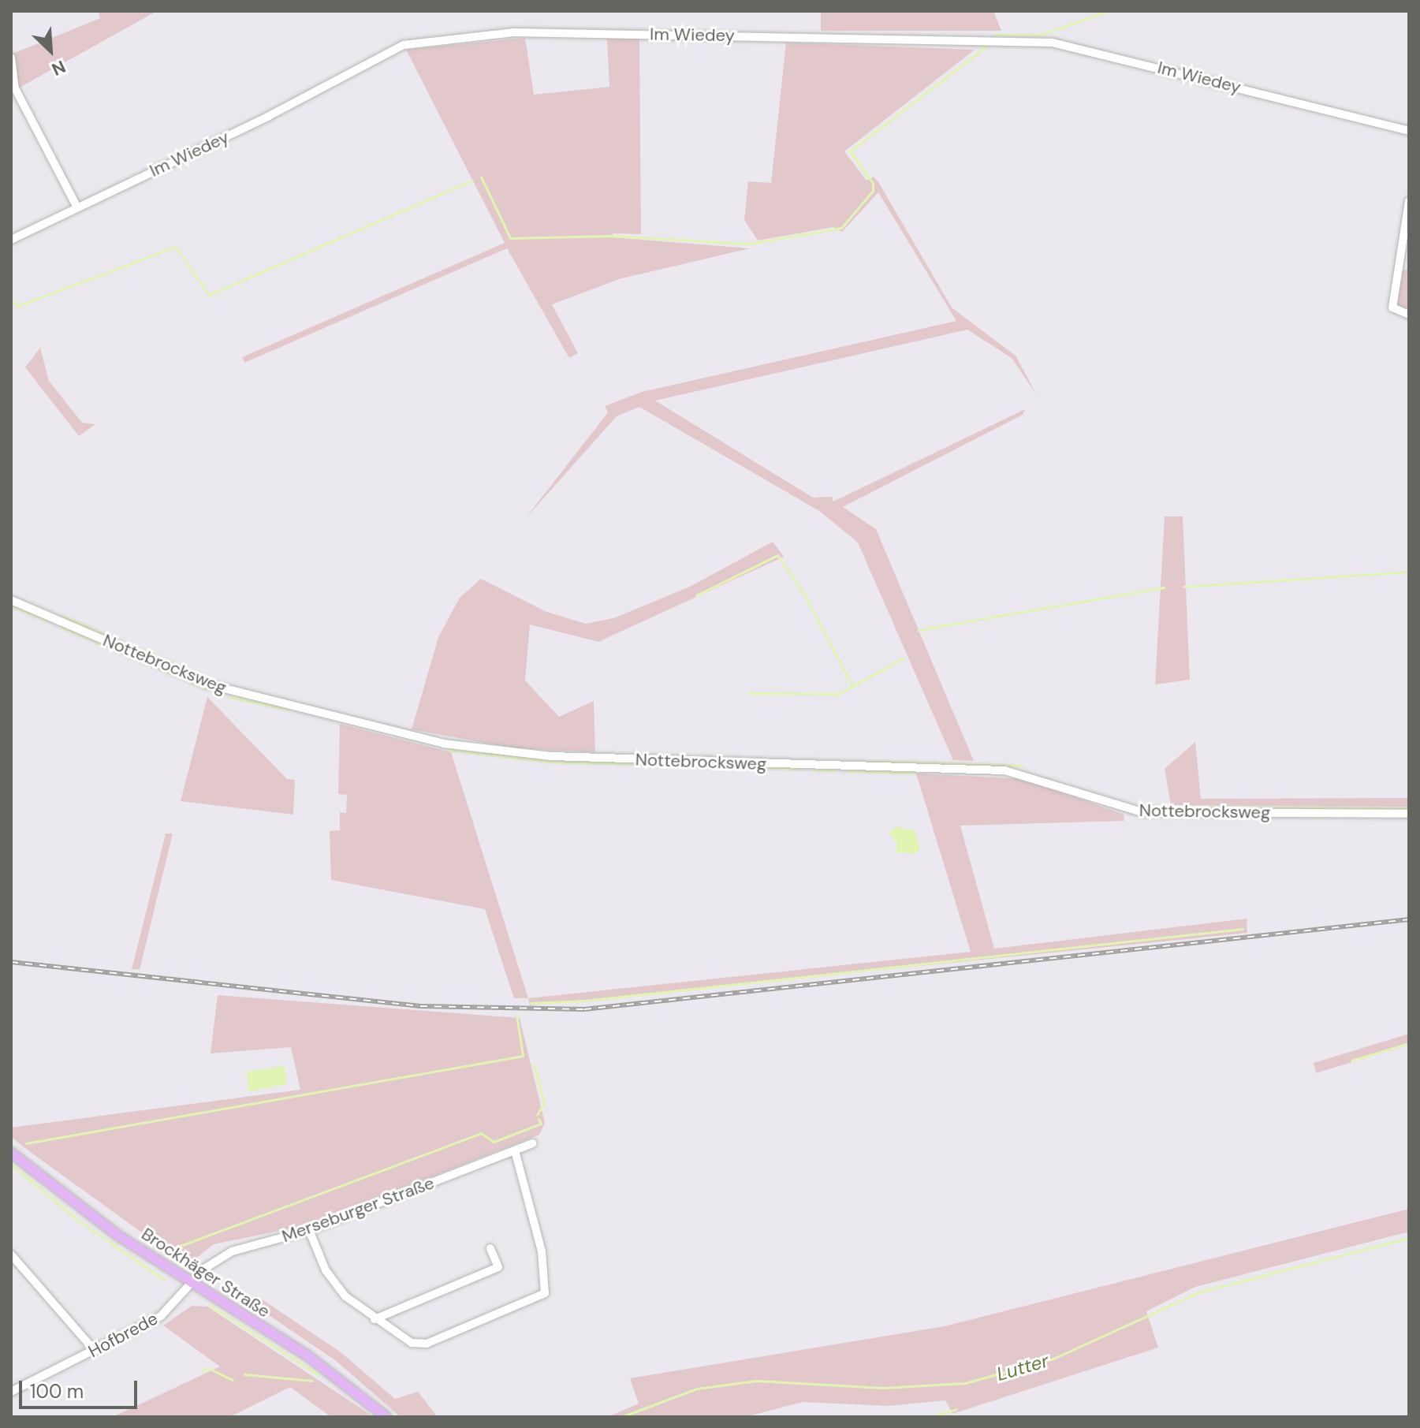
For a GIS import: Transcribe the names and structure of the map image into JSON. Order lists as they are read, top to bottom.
{
  "streets": {
    "main road": ["Brockhäger Straße"],
    "street": [
      "Im Wiedey",
      "Nottebrocksweg",
      "Merseburger Straße",
      "Hofbrede"
    ]
  },
  "crossings": [
    ["Merseburger Straße", "Brockhäger Straße"],
    ["Merseburger Straße", "Hofbrede"],
    ["Brockhäger Straße", "Hofbrede"]
  ],
  "water": ["Lutter"],
  "scale_bar": "100 m",
  "north": "bottom right"
}
